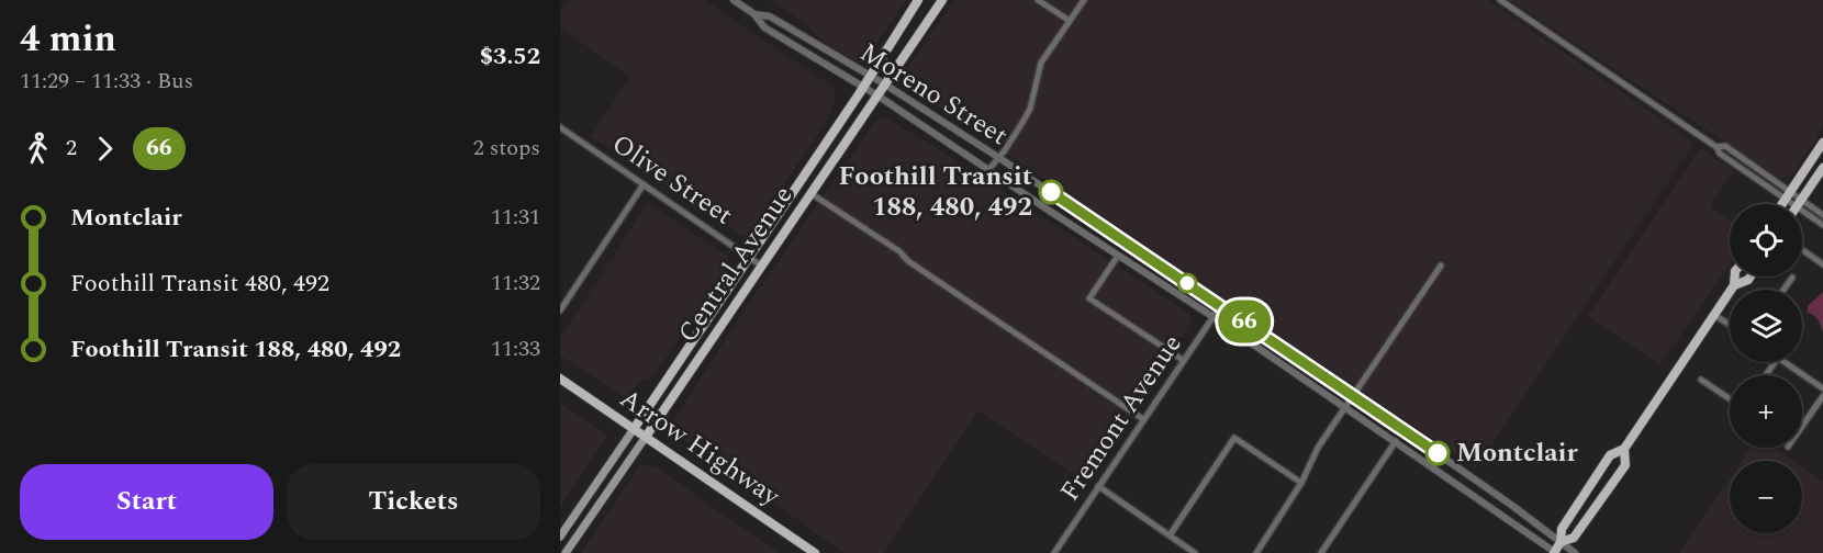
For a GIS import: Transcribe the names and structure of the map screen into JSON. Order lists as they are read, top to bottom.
{
  "streets": {
    "main road": ["Central Avenue", "Arrow Highway"],
    "street": ["Moreno Street", "Olive Street", "Fremont Avenue"]
  },
  "crossings": [
    ["Moreno Street", "Central Avenue"],
    ["Moreno Street", "Fremont Avenue"],
    ["Olive Street", "Central Avenue"],
    ["Central Avenue", "Arrow Highway"]
  ],
  "places": ["Foothill Transit 188, 480, 492", "Montclair"],
  "lines": ["bus line 66"],
  "page": {
    "heading": ["4 min", "11:29 – 11:33 · Bus", "$3.52"],
    "on_map": "66",
    "legs": ["2", "66", "2 stops"],
    "list": [
      {
        "name": "Montclair",
        "value": "11:31"
      },
      {
        "name": "Foothill Transit 480, 492",
        "value": "11:32"
      },
      {
        "name": "Foothill Transit 188, 480, 492",
        "value": "11:33"
      }
    ],
    "map_buttons": ["+", "−"],
    "buttons": ["Start", "Tickets"]
  }
}
